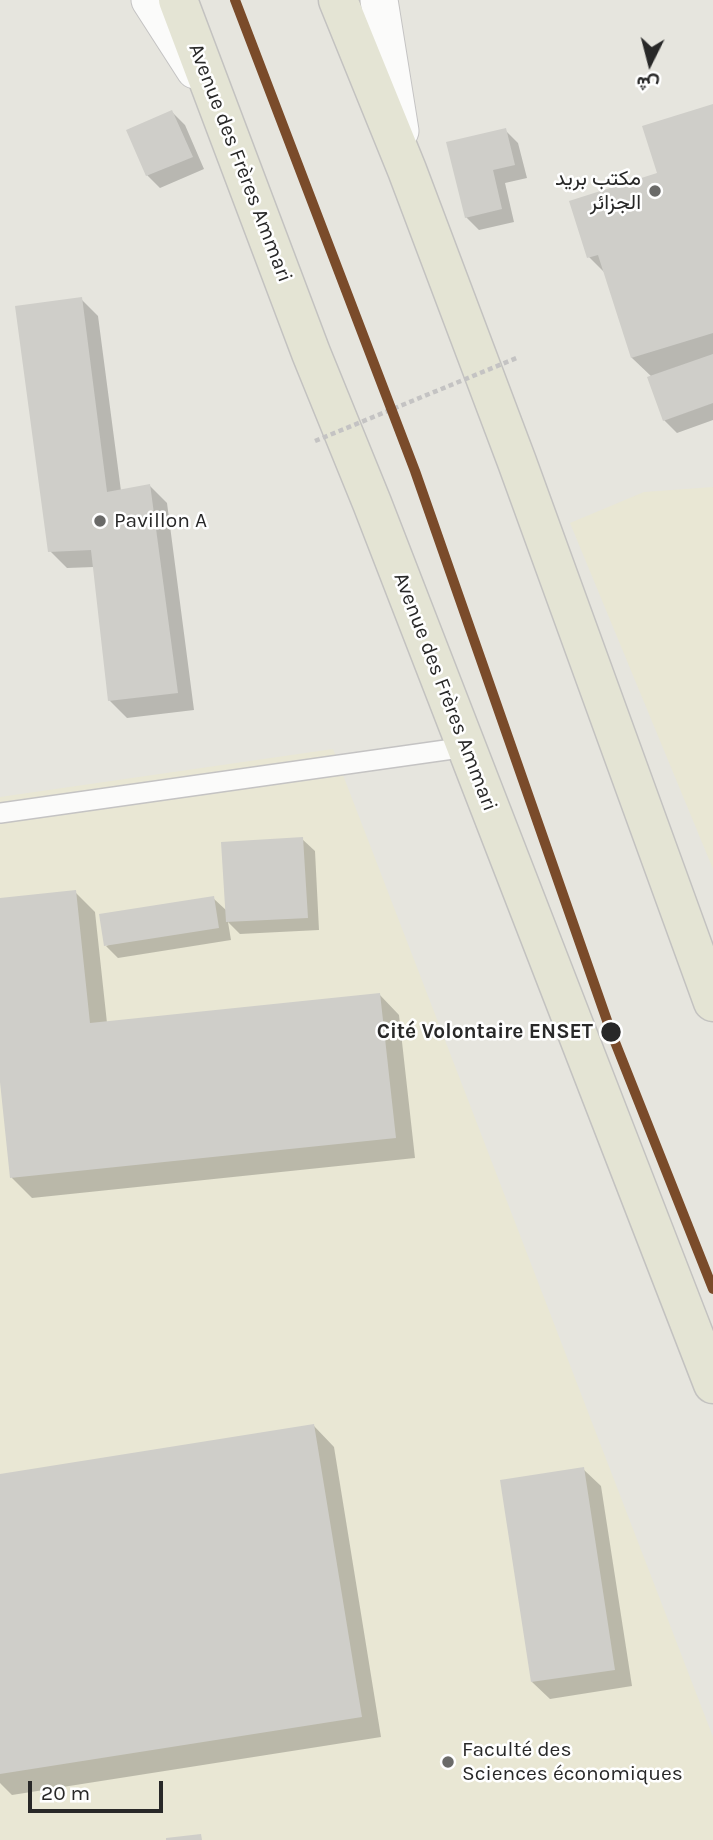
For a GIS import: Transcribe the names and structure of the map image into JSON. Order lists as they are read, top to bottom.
{
  "streets": {
    "main road": ["Avenue des Frères Ammari"]
  },
  "places": [
    "مكتب بريد الجزائر",
    "Pavillon A",
    "Cité Volontaire ENSET",
    "Faculté des Sciences économiques"
  ],
  "scale_bar": "20 m",
  "north": "bottom"
}
